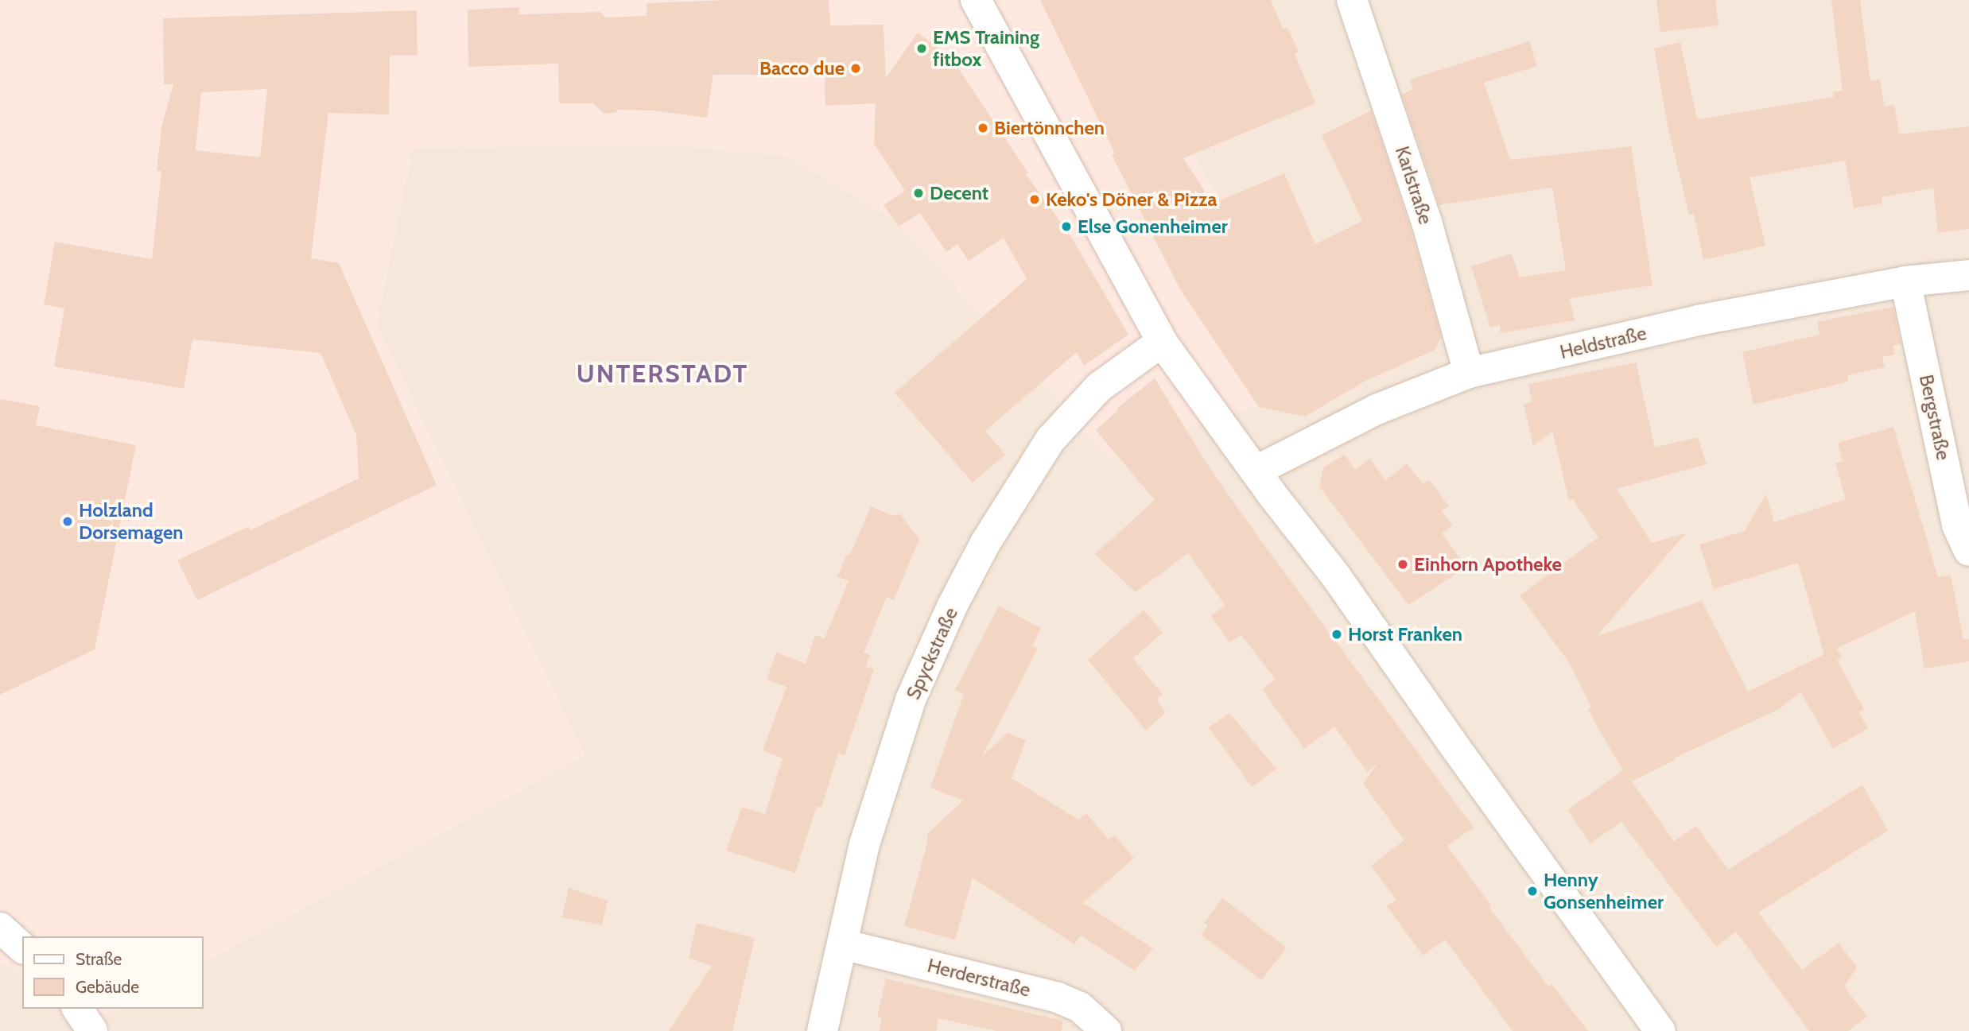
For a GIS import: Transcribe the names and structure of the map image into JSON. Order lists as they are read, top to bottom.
{
  "streets": {
    "street": [
      "Karlstraße",
      "Heldstraße",
      "Bergstraße",
      "Spyckstraße",
      "Herderstraße"
    ]
  },
  "crossings": [
    ["Karlstraße", "Heldstraße"],
    ["Heldstraße", "Bergstraße"],
    ["Spyckstraße", "Herderstraße"]
  ],
  "districts": ["UNTERSTADT"],
  "places": [
    "EMS Training fitbox",
    "Bacco due",
    "Biertönnchen",
    "Decent",
    "Keko's Döner & Pizza",
    "Else Gonenheimer",
    "Holzland Dorsemagen",
    "Einhorn Apotheke",
    "Horst Franken",
    "Henny Gonsenheimer"
  ],
  "legend": ["Straße", "Gebäude"]
}
